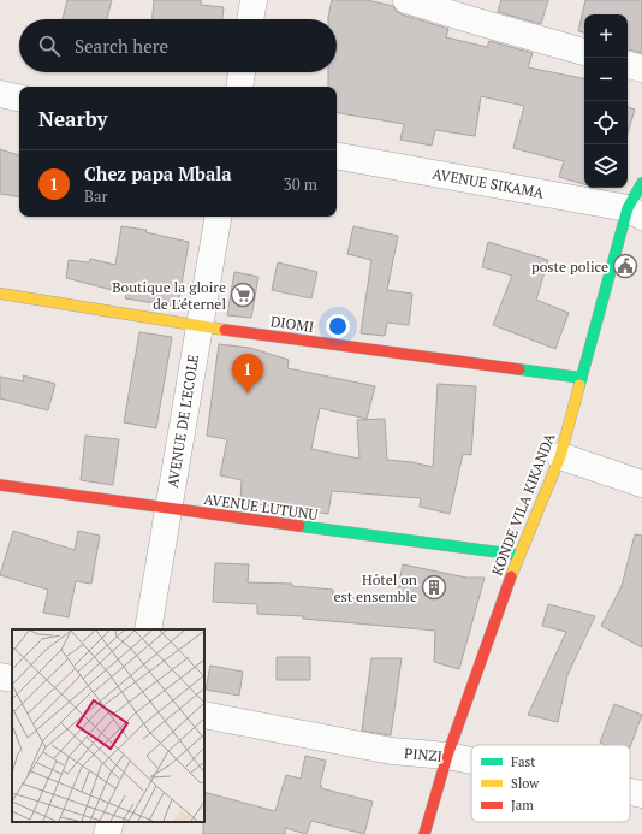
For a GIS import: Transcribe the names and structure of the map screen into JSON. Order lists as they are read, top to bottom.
{
  "streets": {
    "street": [
      "AVENUE SIKAMA",
      "DIOMI",
      "AVENUE DE L'ECOLE",
      "KONDE VILA KIKANDA",
      "AVENUE LUTUNU",
      "PINZI"
    ]
  },
  "crossings": [
    ["AVENUE SIKAMA", "KONDE VILA KIKANDA"],
    ["DIOMI", "AVENUE DE L'ECOLE"],
    ["DIOMI", "KONDE VILA KIKANDA"],
    ["AVENUE DE L'ECOLE", "AVENUE LUTUNU"],
    ["KONDE VILA KIKANDA", "AVENUE LUTUNU"],
    ["KONDE VILA KIKANDA", "PINZI"]
  ],
  "places": {
    "public building": ["poste police"],
    "supermarket": ["Boutique la gloire de L'éternel"],
    "building": ["Hôtel on est ensemble"]
  },
  "legend": ["Fast", "Slow", "Jam"],
  "page": {
    "map_buttons": ["+", "−"],
    "search": "Search here",
    "heading": "Nearby",
    "list": [
      {
        "mark": "1",
        "name": "Chez papa Mbala",
        "note": "Bar",
        "value": "30 m"
      }
    ],
    "pins": "1"
  }
}
